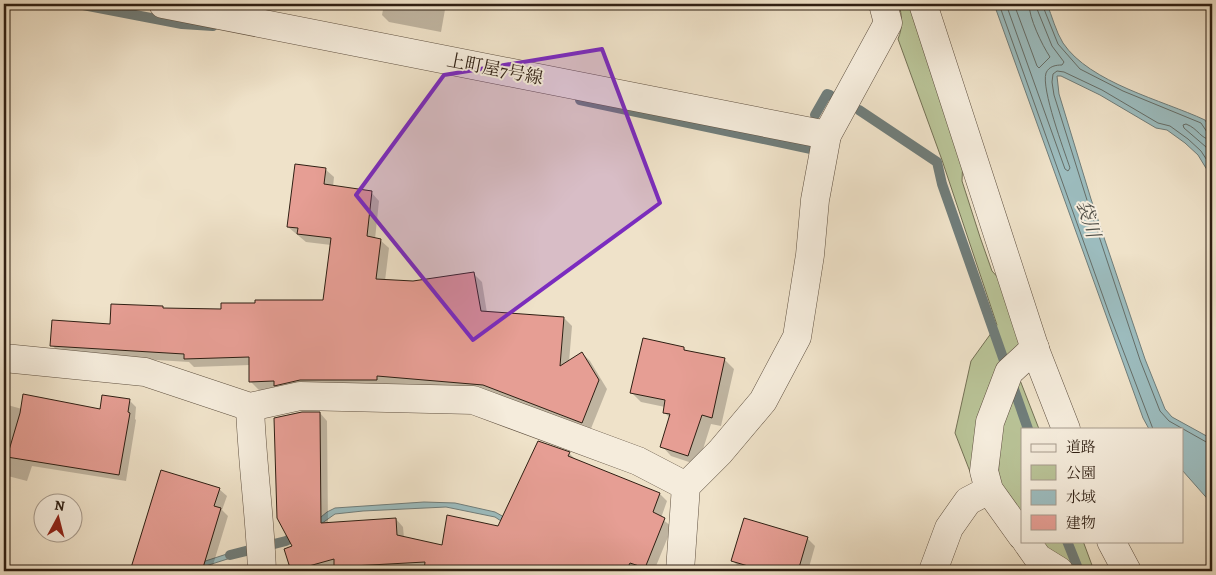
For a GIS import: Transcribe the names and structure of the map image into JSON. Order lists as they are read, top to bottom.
{
  "streets": {
    "street": ["上町屋7号線"]
  },
  "water": ["袋川"],
  "legend": [
    "道路",
    "公園",
    "水域",
    "建物"
  ],
  "north": "top"
}
